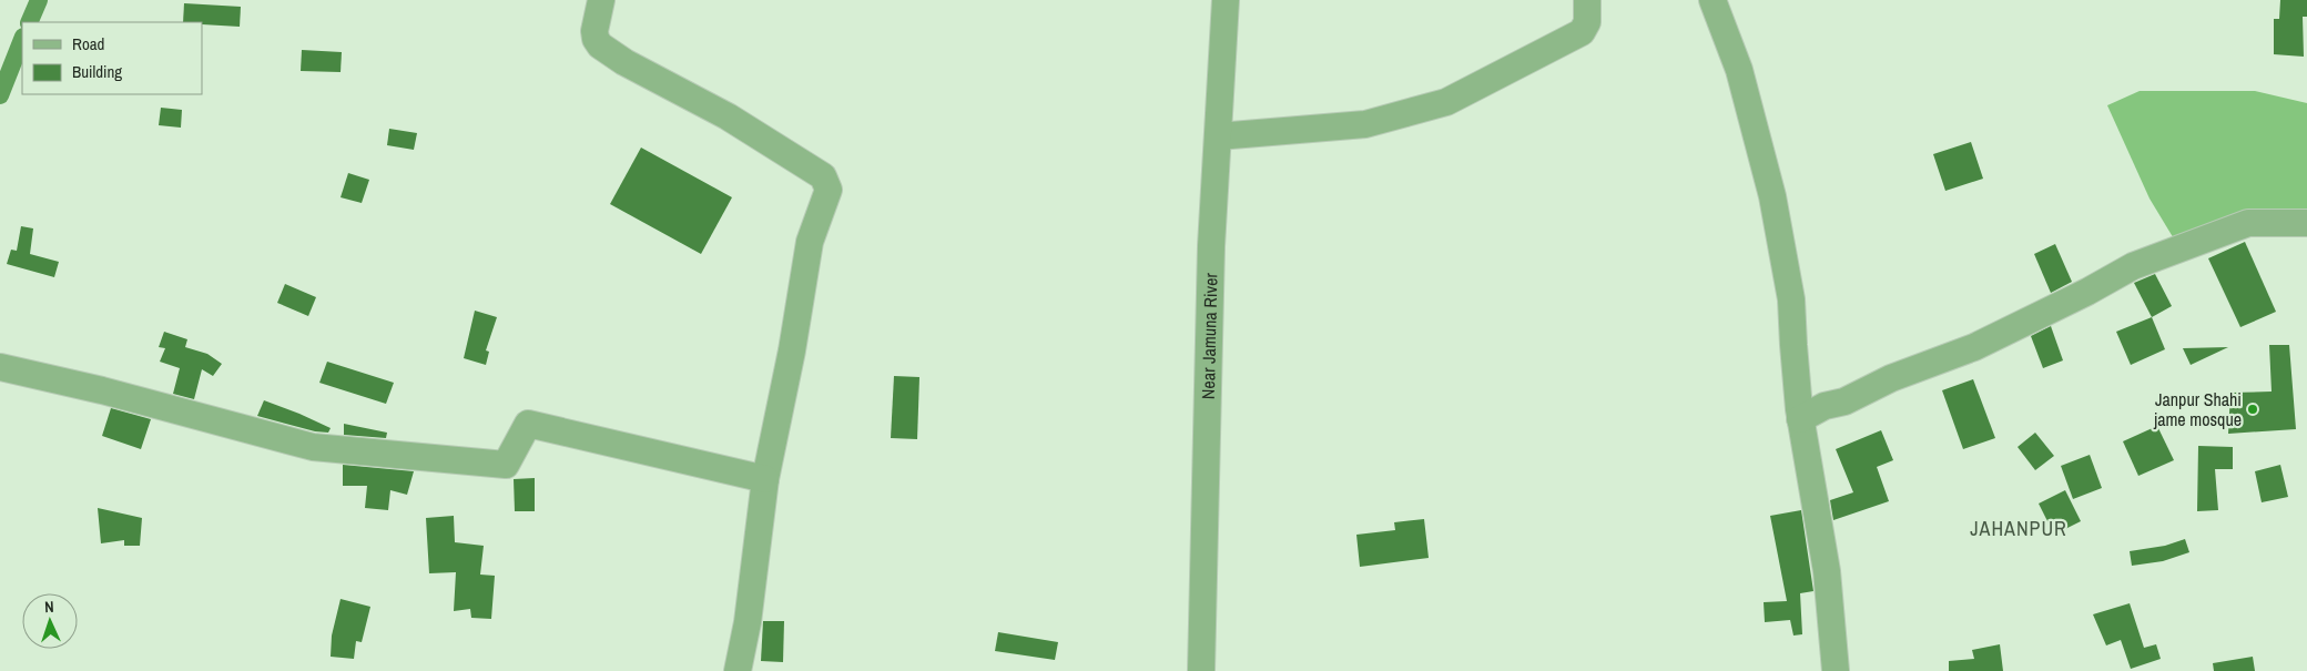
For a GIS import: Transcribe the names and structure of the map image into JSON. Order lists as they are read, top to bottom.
{
  "streets": {
    "street": ["Near Jamuna River"]
  },
  "districts": ["JAHANPUR"],
  "places": ["Janpur Shahi jame mosque"],
  "legend": ["Road", "Building"],
  "north": "top"
}
